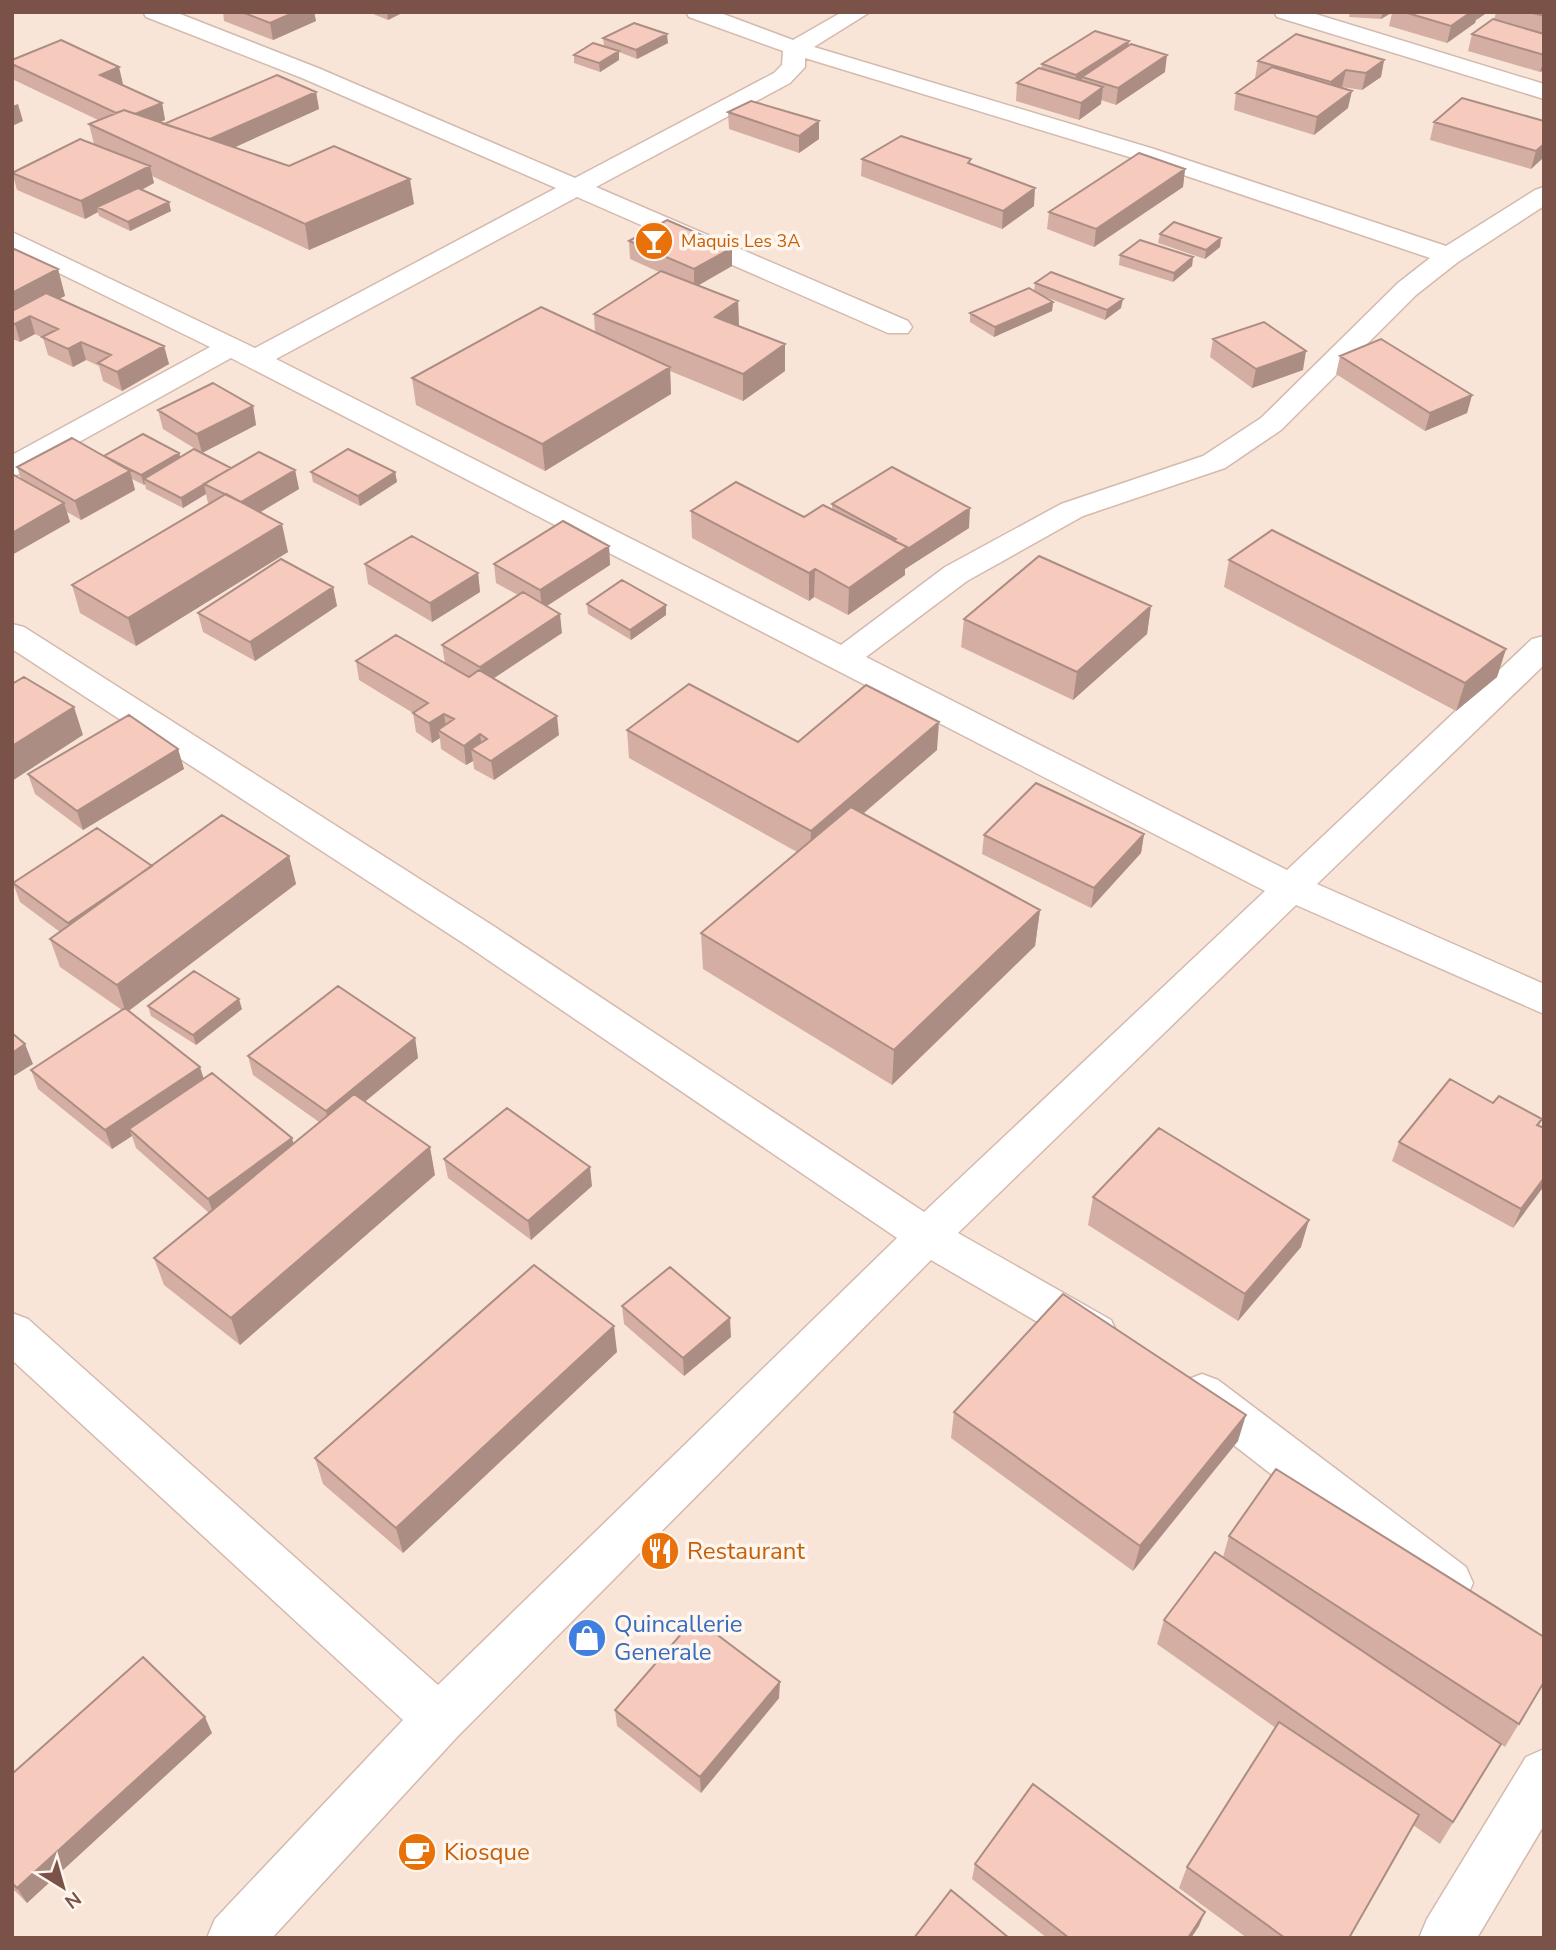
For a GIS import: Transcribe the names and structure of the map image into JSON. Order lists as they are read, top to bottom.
{
  "places": {
    "bar": ["Maquis Les 3A"],
    "restaurant": ["Restaurant"],
    "shop": ["Quincallerie Generale"],
    "cafe": ["Kiosque"]
  },
  "north": "bottom right"
}
